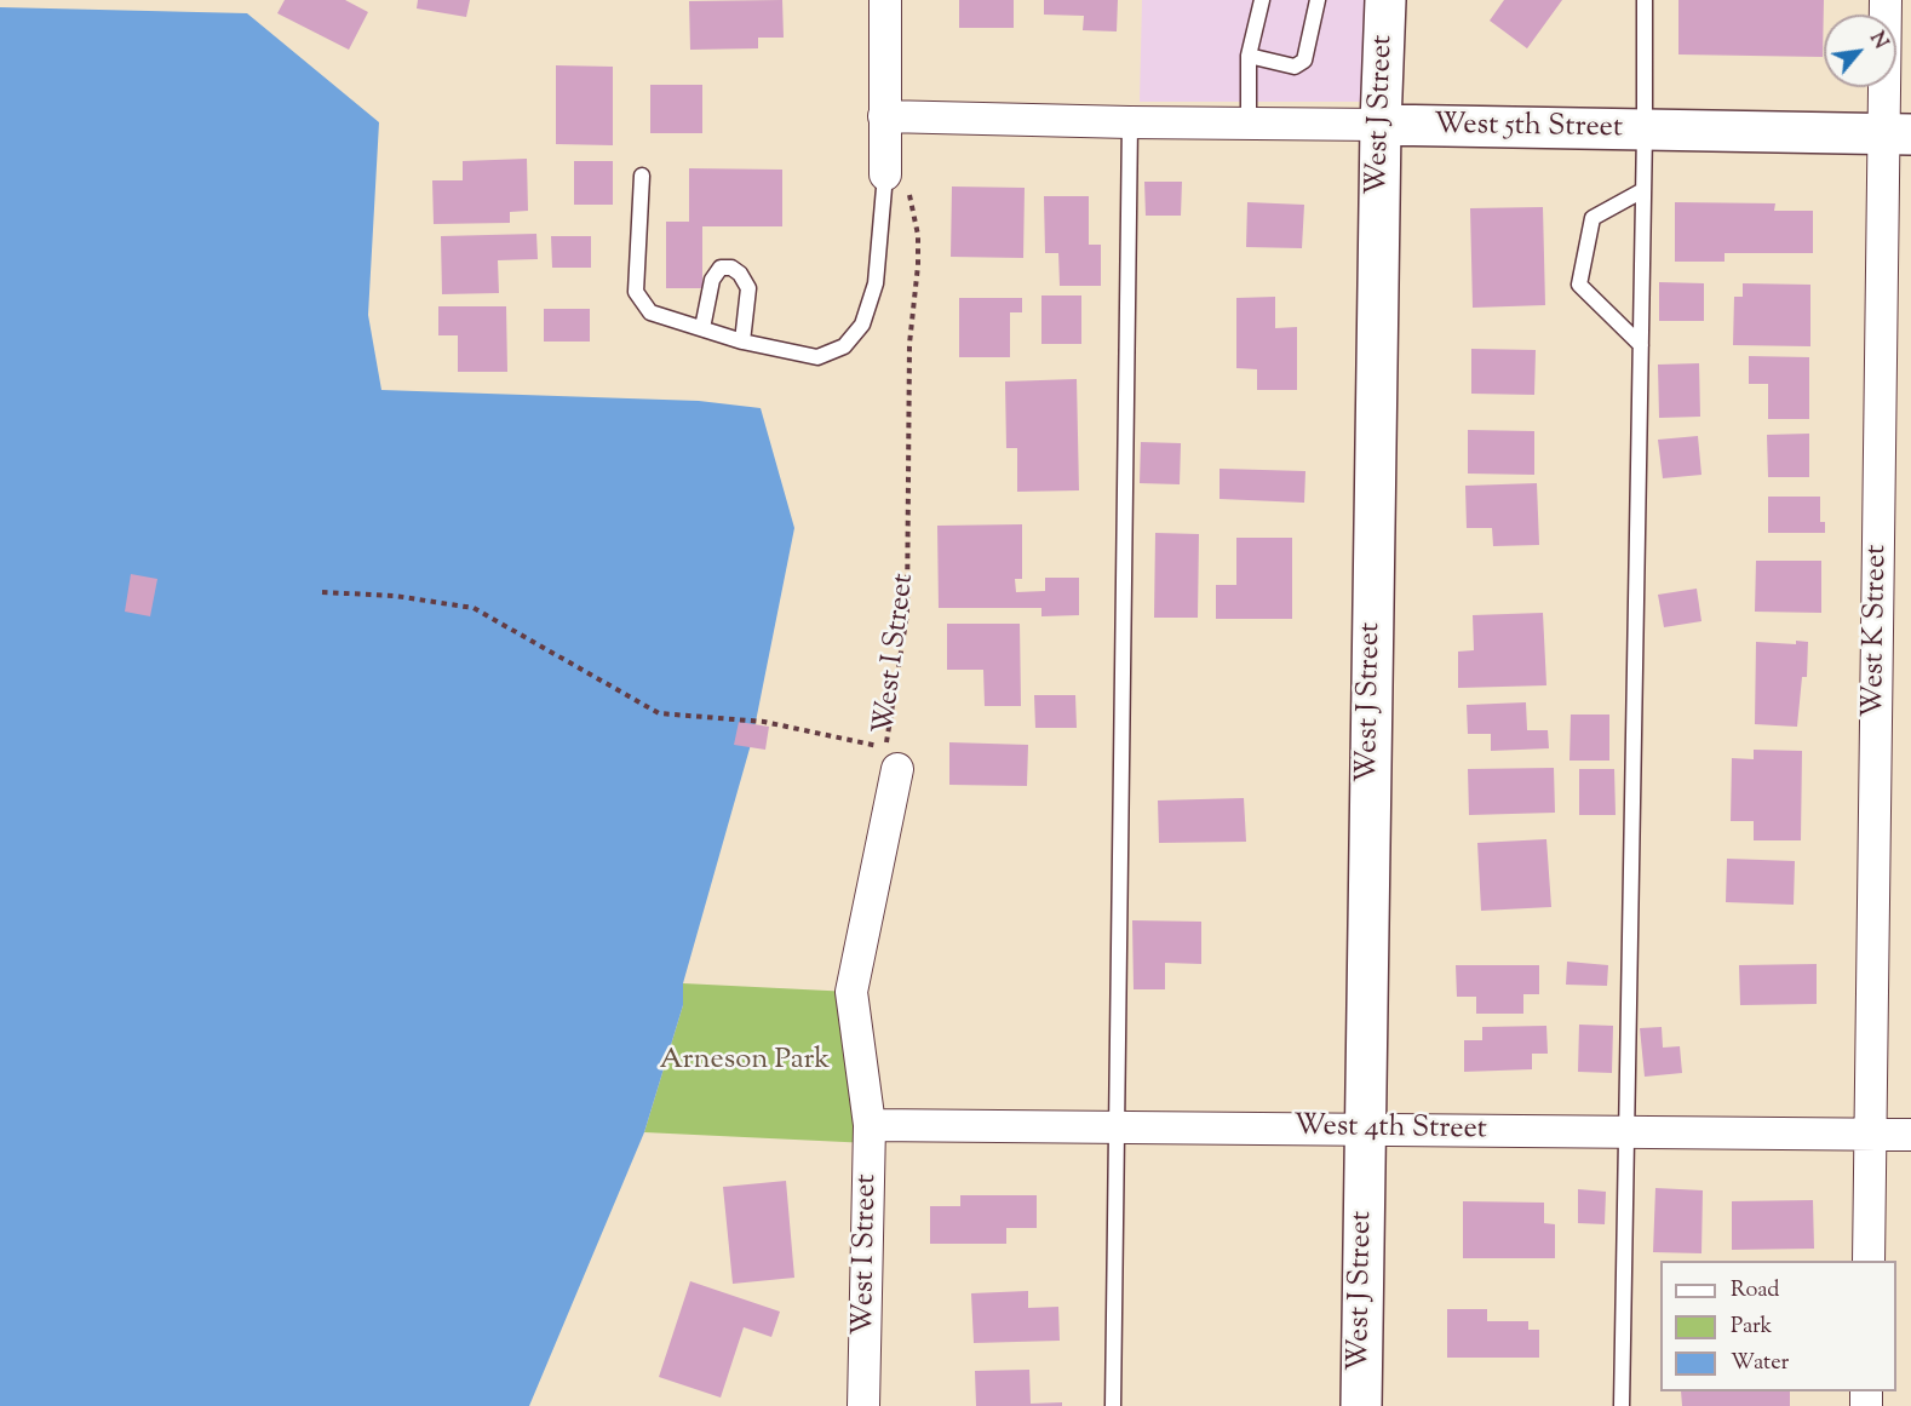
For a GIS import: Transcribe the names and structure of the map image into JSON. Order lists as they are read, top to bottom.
{
  "streets": {
    "street": [
      "West J Street",
      "West 5th Street",
      "West K Street",
      "West I Street",
      "West 4th Street"
    ]
  },
  "crossings": [
    ["West J Street", "West 5th Street"],
    ["West J Street", "West 4th Street"],
    ["West 5th Street", "West K Street"],
    ["West K Street", "West 4th Street"],
    ["West I Street", "West 4th Street"]
  ],
  "parks": ["Arneson Park"],
  "legend": ["Road", "Park", "Water"],
  "north": "top right"
}
